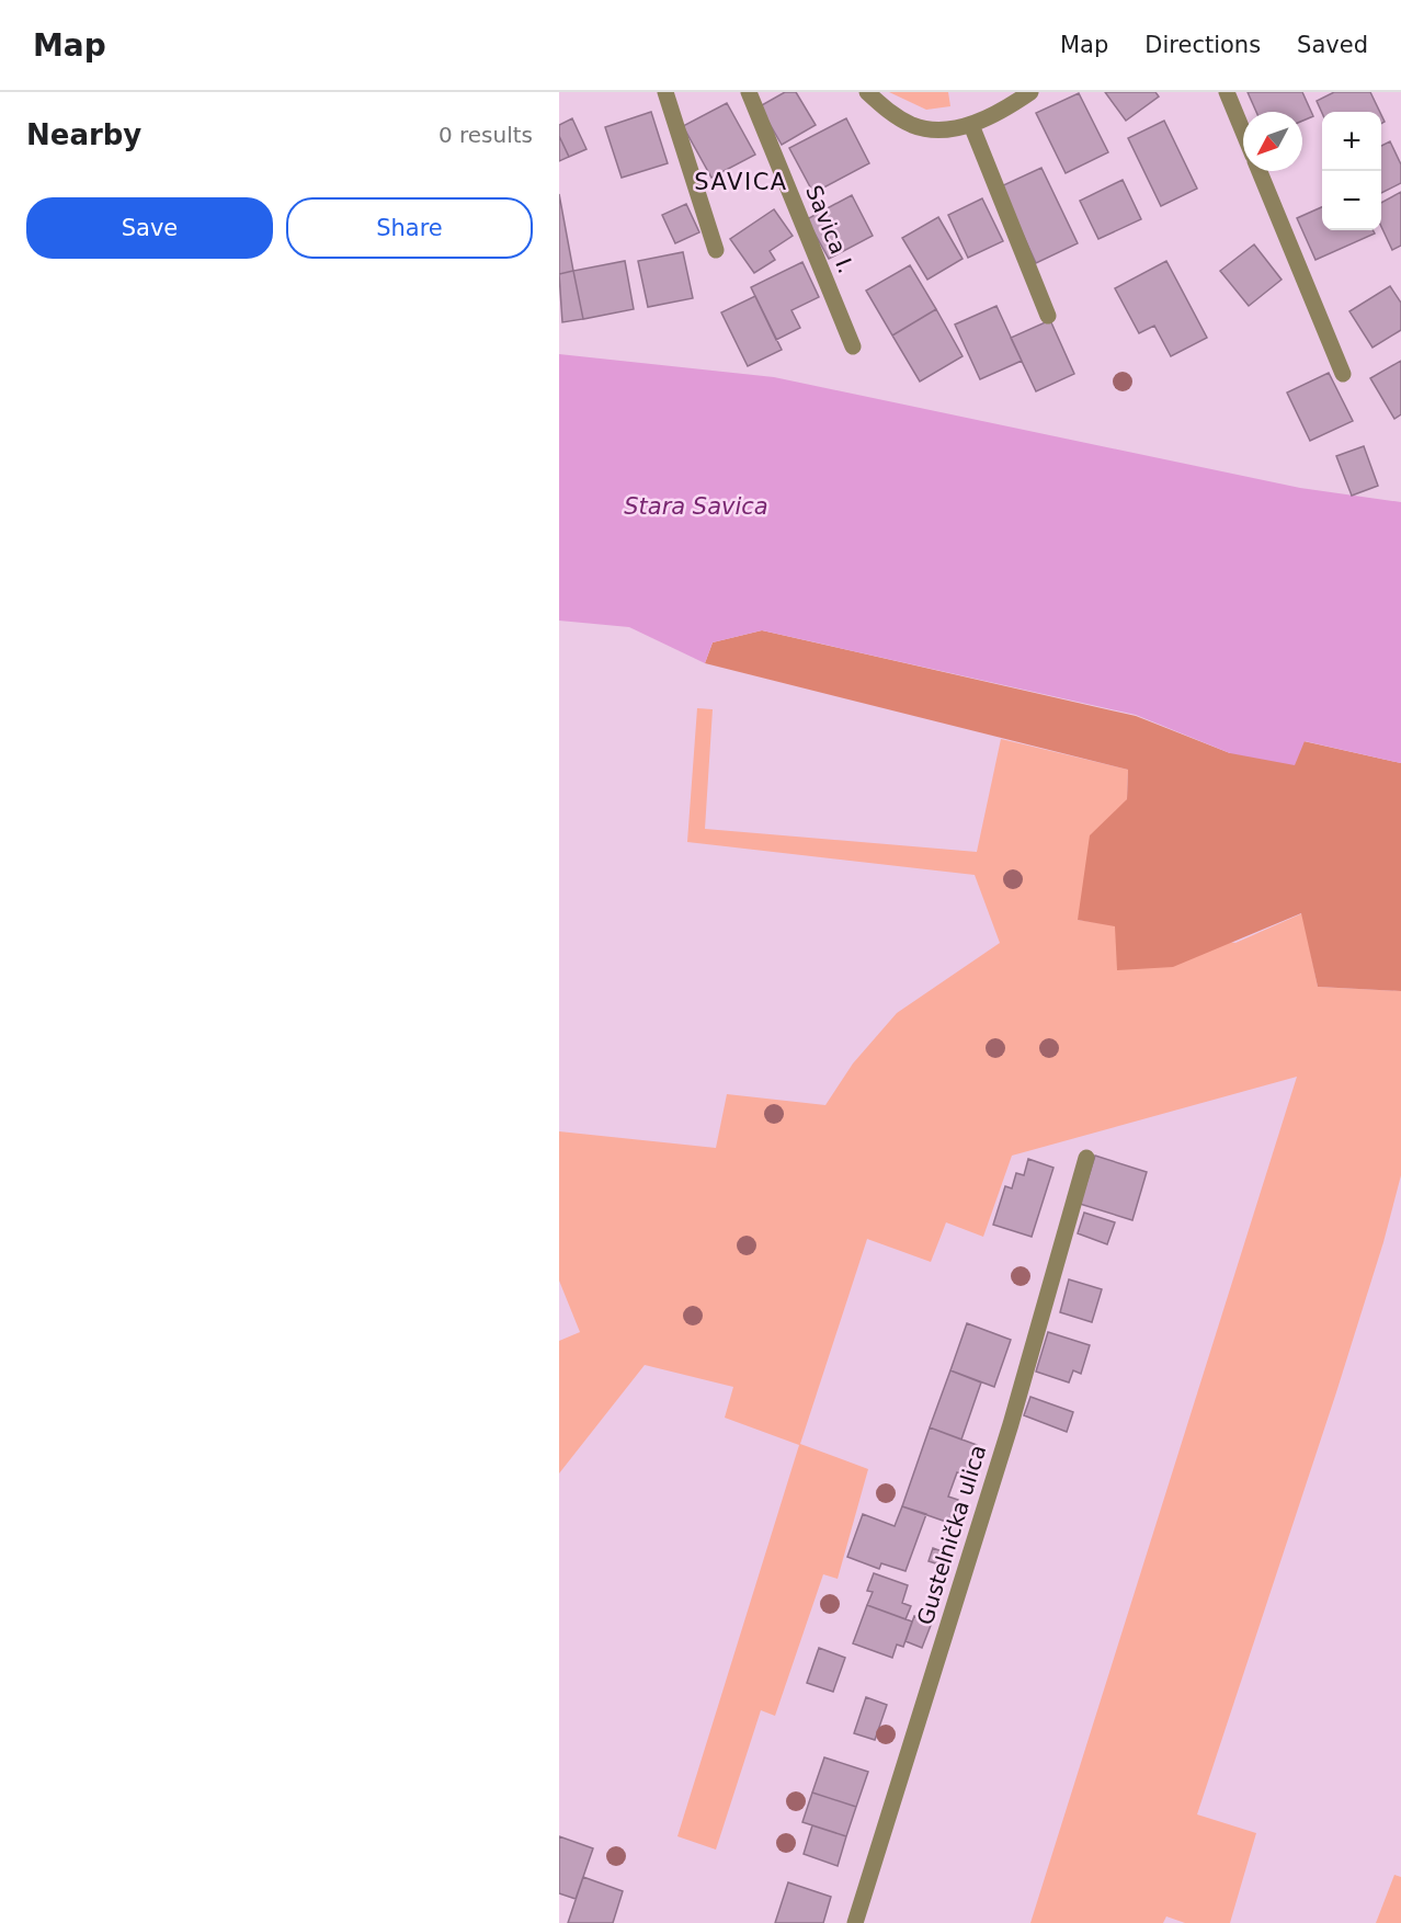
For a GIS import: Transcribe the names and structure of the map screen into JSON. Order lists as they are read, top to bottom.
{
  "streets": {
    "street": ["Savica I.", "Gustelnička ulica"]
  },
  "districts": ["SAVICA"],
  "water": ["Stara Savica"],
  "north": "bottom left",
  "page": {
    "header": "Map",
    "nav": ["Map", "Directions", "Saved"],
    "heading": ["Nearby", "0 results"],
    "map_buttons": ["+", "−"],
    "buttons": ["Save", "Share"]
  }
}
